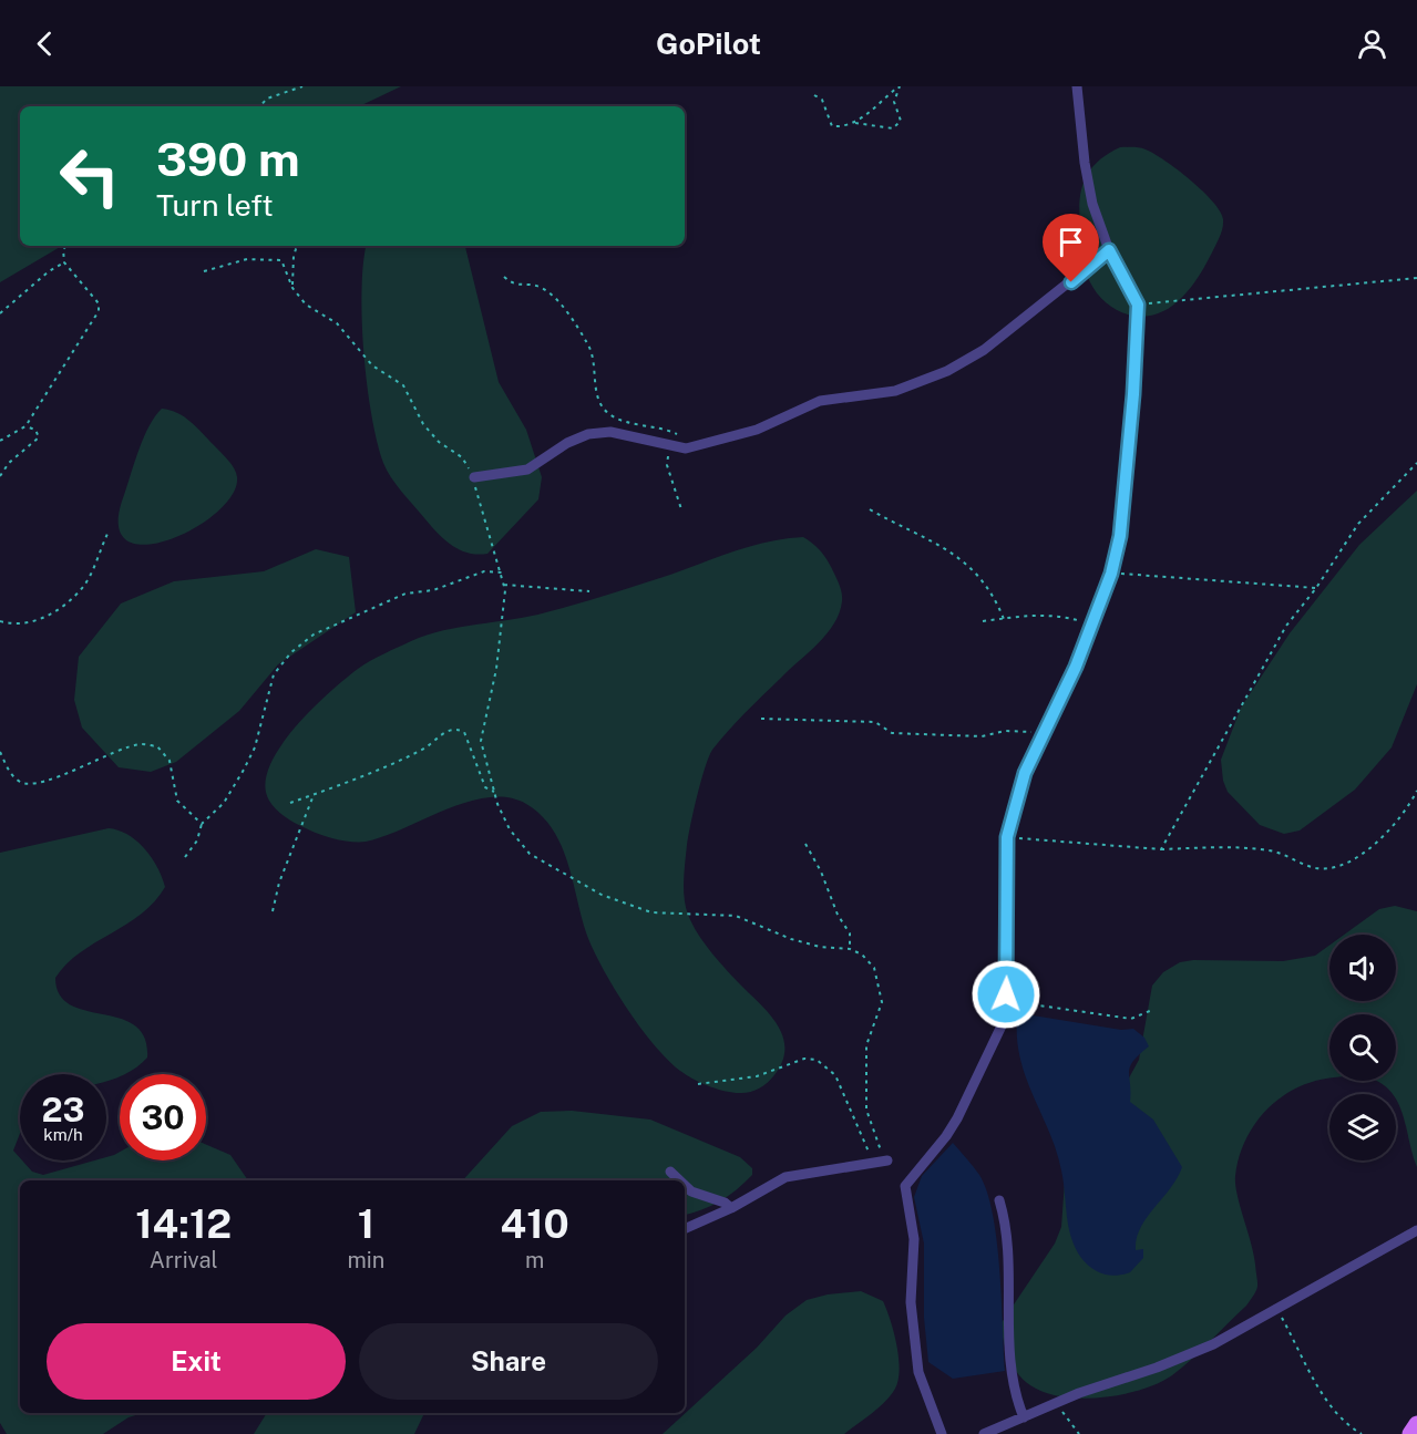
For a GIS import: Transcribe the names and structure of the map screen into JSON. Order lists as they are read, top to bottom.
{
  "page": {
    "header": "GoPilot",
    "turn": ["390 m", "Turn left"],
    "speed": "23 km/h",
    "limit": "30",
    "eta": [
      "14:12",
      "Arrival",
      "1",
      "min",
      "410",
      "m"
    ],
    "buttons": ["Exit", "Share"]
  }
}
